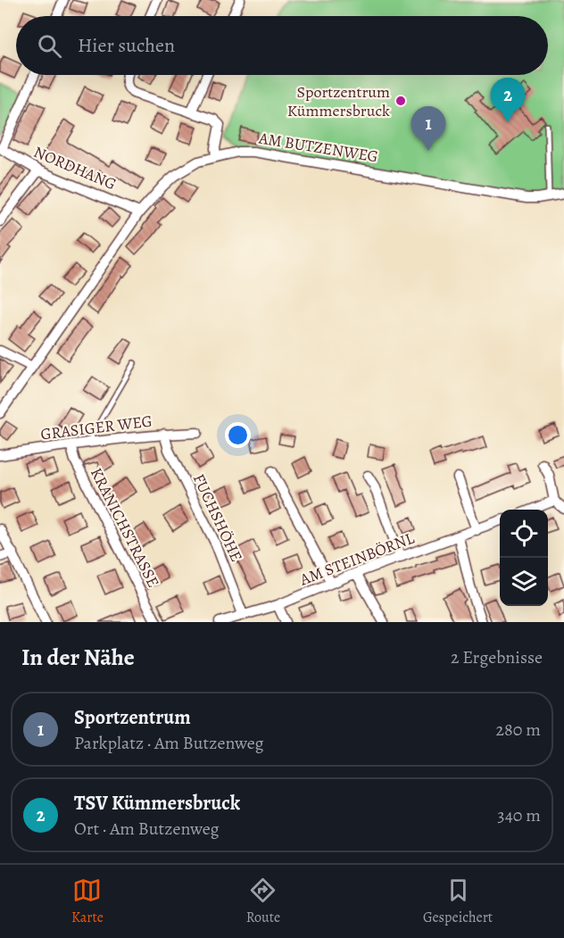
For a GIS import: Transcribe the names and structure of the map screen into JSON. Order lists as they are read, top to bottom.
{
  "streets": {
    "street": [
      "AM BUTZENWEG",
      "NORDHANG",
      "GRASIGER WEG",
      "FUCHSHÖHE",
      "KRANICHSTRASSE",
      "AM STEINBÖRNL"
    ]
  },
  "crossings": [
    ["AM BUTZENWEG", "NORDHANG"],
    ["GRASIGER WEG", "FUCHSHÖHE"],
    ["GRASIGER WEG", "KRANICHSTRASSE"],
    ["FUCHSHÖHE", "AM STEINBÖRNL"]
  ],
  "places": ["Sportzentrum Kümmersbruck"],
  "page": {
    "search": "Hier suchen",
    "pins": ["2", "1"],
    "heading": ["In der Nähe", "2 Ergebnisse"],
    "list": [
      {
        "mark": "1",
        "name": "Sportzentrum",
        "note": "Parkplatz · Am Butzenweg",
        "value": "280 m"
      },
      {
        "mark": "2",
        "name": "TSV Kümmersbruck",
        "note": "Ort · Am Butzenweg",
        "value": "340 m"
      }
    ],
    "nav": ["Karte", "Route", "Gespeichert"]
  }
}
